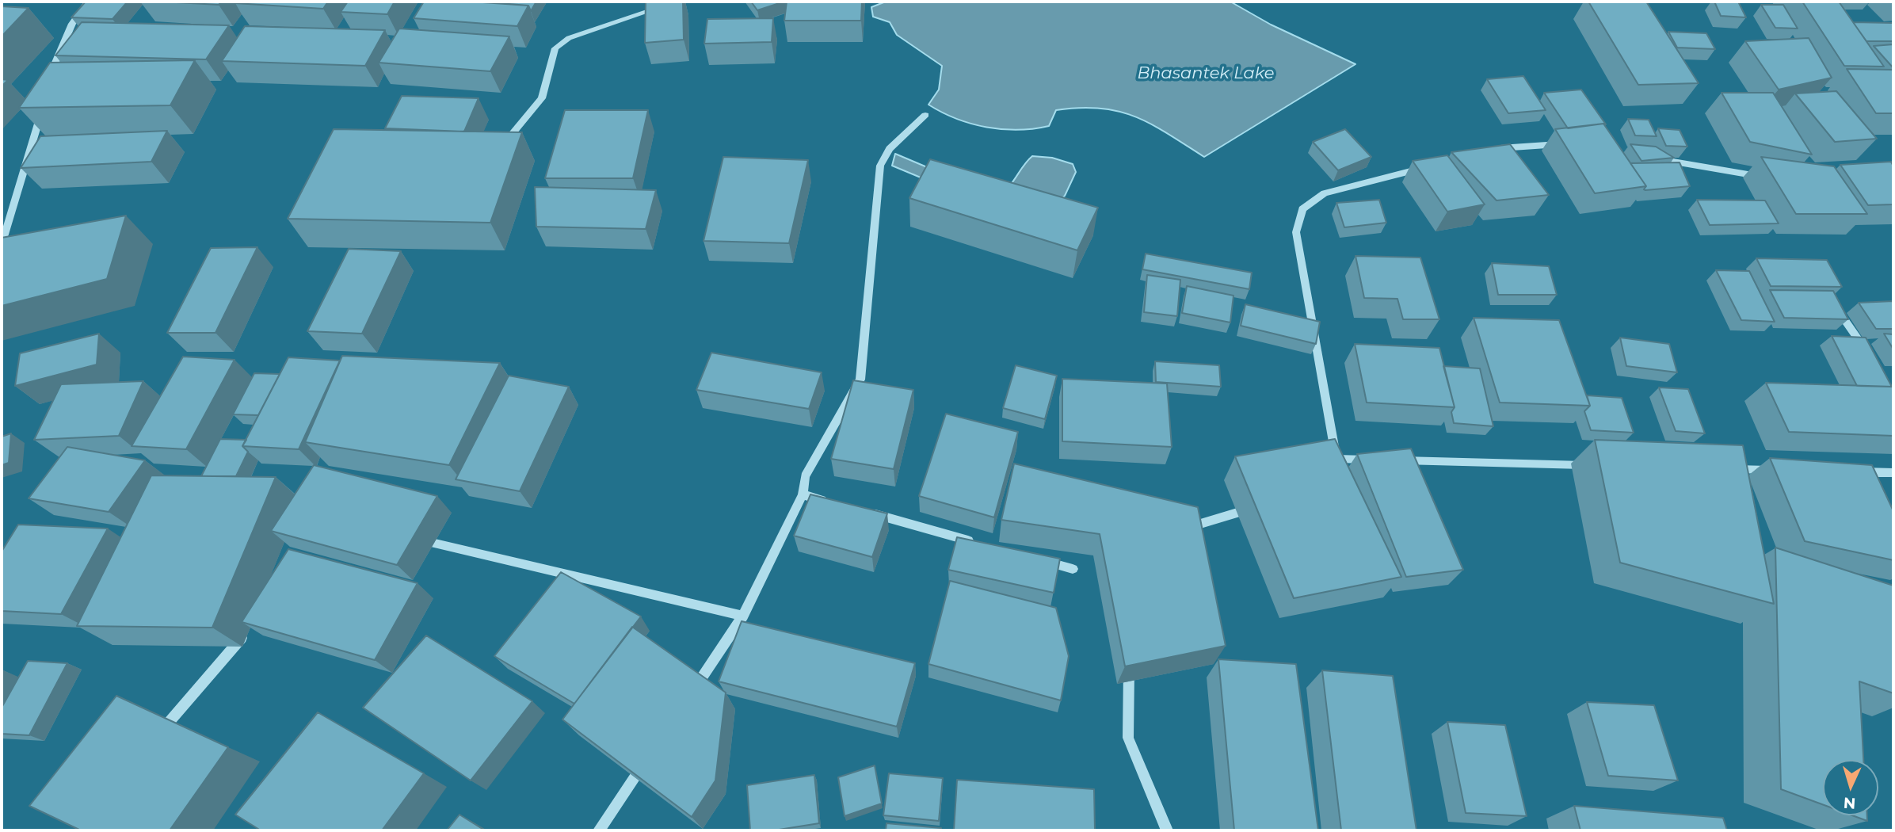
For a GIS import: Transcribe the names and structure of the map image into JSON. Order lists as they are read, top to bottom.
{
  "water": ["Bhasantek Lake"],
  "north": "bottom"
}
